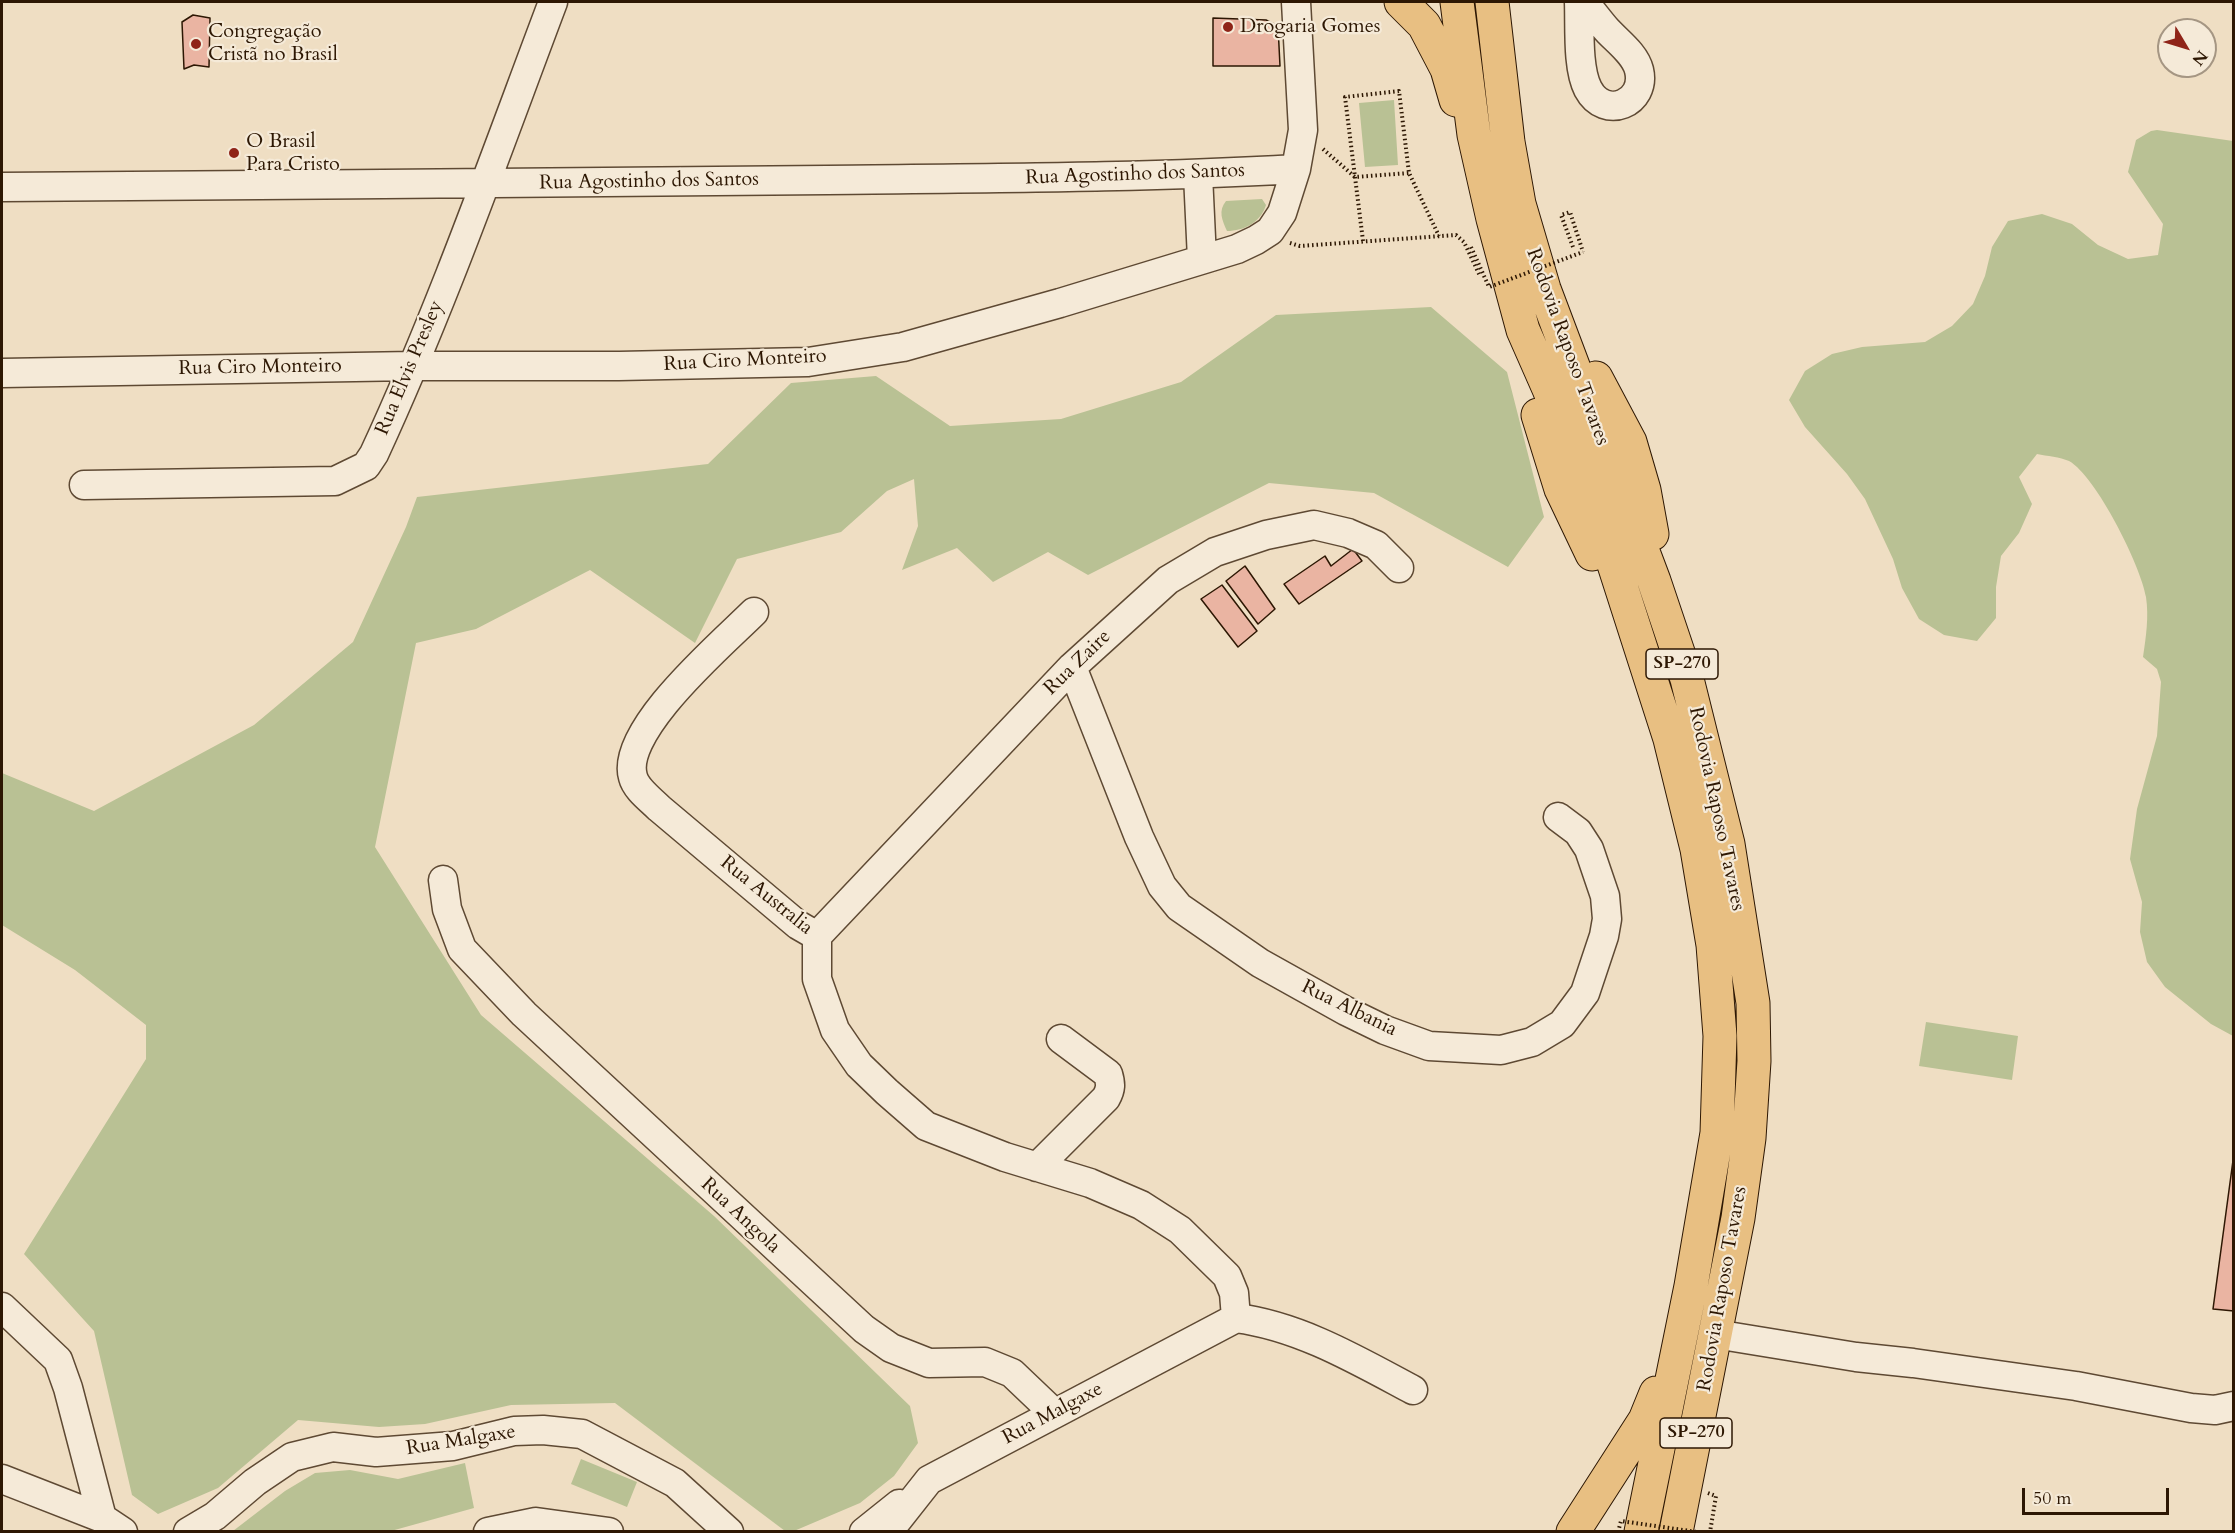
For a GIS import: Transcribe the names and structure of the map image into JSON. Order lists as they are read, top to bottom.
{
  "streets": {
    "highway": ["Rodovia Raposo Tavares", "SP-270"],
    "street": [
      "Rua Agostinho dos Santos",
      "Rua Ciro Monteiro",
      "Rua Elvis Presley",
      "Rua Zaire",
      "Rua Australia",
      "Rua Albania",
      "Rua Angola",
      "Rua Malgaxe"
    ]
  },
  "crossings": [
    ["Rua Agostinho dos Santos", "Rua Ciro Monteiro"],
    ["Rua Agostinho dos Santos", "Rua Elvis Presley"],
    ["Rua Ciro Monteiro", "Rua Elvis Presley"],
    ["Rua Zaire", "Rua Australia"],
    ["Rua Zaire", "Rua Albania"],
    ["Rua Australia", "Rua Malgaxe"],
    ["Rua Angola", "Rua Malgaxe"]
  ],
  "places": ["Drogaria Gomes", "Congregação Cristã no Brasil", "O Brasil Para Cristo"],
  "scale_bar": "50 m",
  "north": "bottom right"
}
